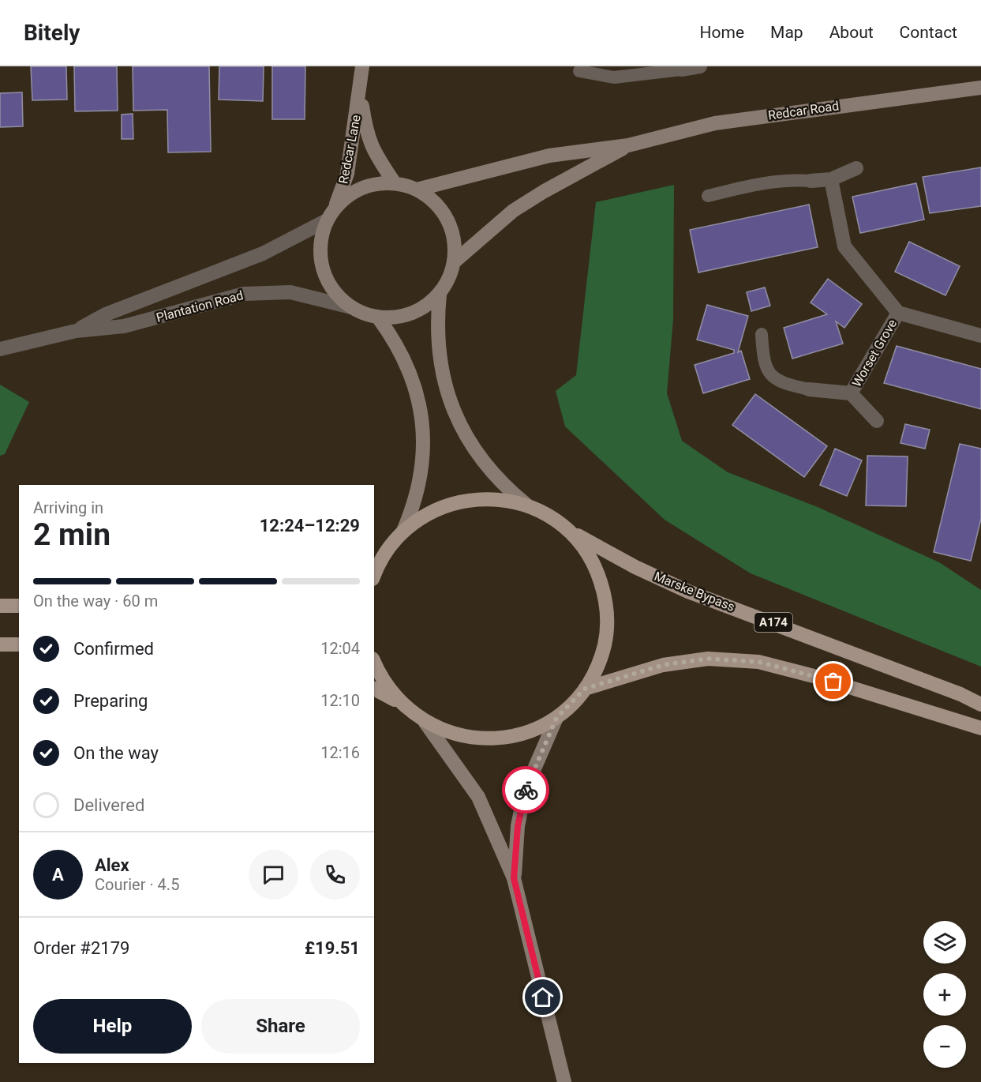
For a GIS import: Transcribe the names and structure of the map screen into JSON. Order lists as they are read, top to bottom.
{
  "streets": {
    "main road": ["Marske Bypass", "A174"],
    "street": [
      "Redcar Road",
      "Redcar Lane",
      "Plantation Road",
      "Worset Grove"
    ]
  },
  "crossings": [
    ["Redcar Road", "Redcar Lane"],
    ["Redcar Road", "Plantation Road"],
    ["Redcar Lane", "Plantation Road"],
    ["Marske Bypass", "A174"]
  ],
  "page": {
    "header": "Bitely",
    "nav": [
      "Home",
      "Map",
      "About",
      "Contact"
    ],
    "heading": ["2 min", "Arriving in", "12:24–12:29"],
    "panel": [
      "Alex",
      "Courier · 4.5",
      "Order #2179",
      "£19.51"
    ],
    "bar": "On the way · 60 m",
    "list": [
      ["Confirmed", "12:04"],
      ["Preparing", "12:10"],
      ["On the way", "12:16"],
      "Delivered"
    ],
    "round": "A",
    "map_buttons": ["+", "−"],
    "buttons": ["Help", "Share"]
  }
}
